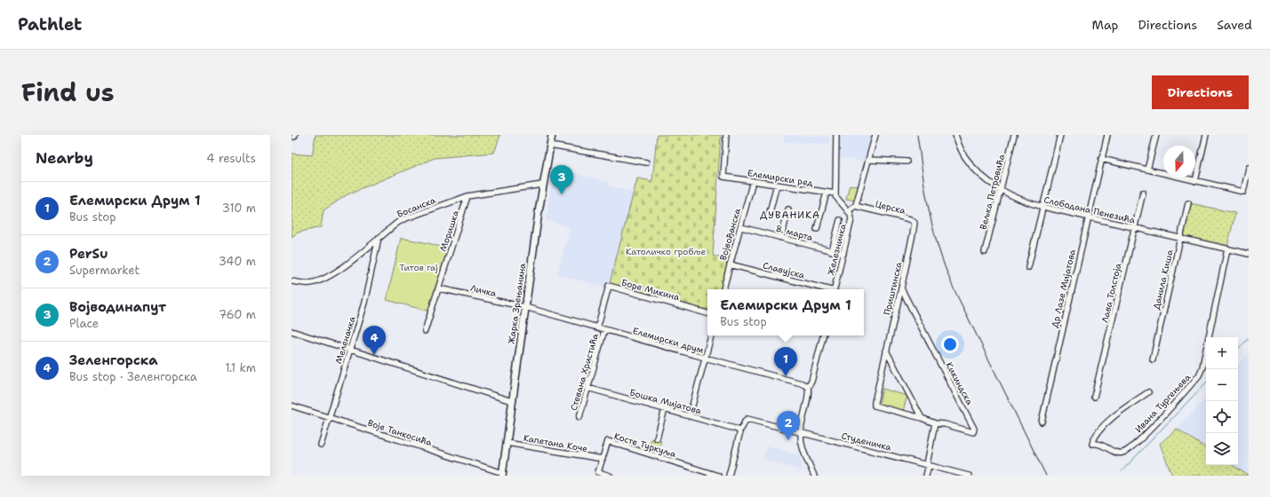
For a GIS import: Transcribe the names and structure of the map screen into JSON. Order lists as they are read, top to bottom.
{
  "streets": {
    "main road": ["Жарка Зрењанина"],
    "street": [
      "Елемирски ред",
      "Вељка Петровића",
      "Босанска",
      "Церска",
      "Слободана Пенезића",
      "Моришка",
      "8. марта",
      "Војвођанска",
      "Железничка",
      "Славујска",
      "Данила Киша",
      "Приштинска",
      "Др Лазе Мијатова",
      "Боре Микина",
      "Личка",
      "Лава Толстоја",
      "Меленачка",
      "Елемирски друм",
      "Стевана Христића",
      "Кикиндска",
      "Бошка Мијатова",
      "Ивана Тургењева",
      "Воје Танкосића",
      "Студеничка",
      "Капетана Коче",
      "Косте Туркуља"
    ]
  },
  "crossings": [
    ["Елемирски ред", "Војвођанска"],
    ["Вељка Петровића", "Слободана Пенезића"],
    ["Босанска", "Моришка"],
    ["Босанска", "Жарка Зрењанина"],
    ["Босанска", "Меленачка"],
    ["Церска", "Приштинска"],
    ["Слободана Пенезића", "Данила Киша"],
    ["Слободана Пенезића", "Др Лазе Мијатова"],
    ["Слободана Пенезића", "Лава Толстоја"],
    ["Слободана Пенезића", "Ивана Тургењева"],
    ["Моришка", "Личка"],
    ["8. марта", "Војвођанска"],
    ["8. марта", "Железничка"],
    ["Војвођанска", "Славујска"],
    ["Приштинска", "Кикиндска"],
    ["Боре Микина", "Елемирски друм"],
    ["Личка", "Жарка Зрењанина"],
    ["Личка", "Елемирски друм"],
    ["Жарка Зрењанина", "Елемирски друм"],
    ["Жарка Зрењанина", "Воје Танкосића"],
    ["Жарка Зрењанина", "Капетана Коче"],
    ["Меленачка", "Воје Танкосића"],
    ["Елемирски друм", "Стевана Христића"],
    ["Стевана Христића", "Бошка Мијатова"],
    ["Бошка Мијатова", "Студеничка"],
    ["Капетана Коче", "Косте Туркуља"]
  ],
  "districts": ["ДУВАНИКА"],
  "parks": ["Католичко гробље", "Титов гај"],
  "north": "bottom",
  "page": {
    "header": "Pathlet",
    "nav": ["Map", "Directions", "Saved"],
    "title": "Find us",
    "buttons": "Directions",
    "heading": ["Nearby", "4 results"],
    "pins": [
      "3",
      "4",
      "1",
      "2"
    ],
    "list": [
      {
        "mark": "1",
        "name": "Елемирски Друм 1",
        "note": "Bus stop",
        "value": "310 m"
      },
      {
        "mark": "2",
        "name": "PerSu",
        "note": "Supermarket",
        "value": "340 m"
      },
      {
        "mark": "3",
        "name": "Војводинапут",
        "note": "Place",
        "value": "760 m"
      },
      {
        "mark": "4",
        "name": "Зеленгорска",
        "note": "Bus stop · Зеленгорска",
        "value": "1.1 km"
      }
    ],
    "popup": ["Елемирски Друм 1", "Bus stop"],
    "map_buttons": ["+", "−"]
  }
}
